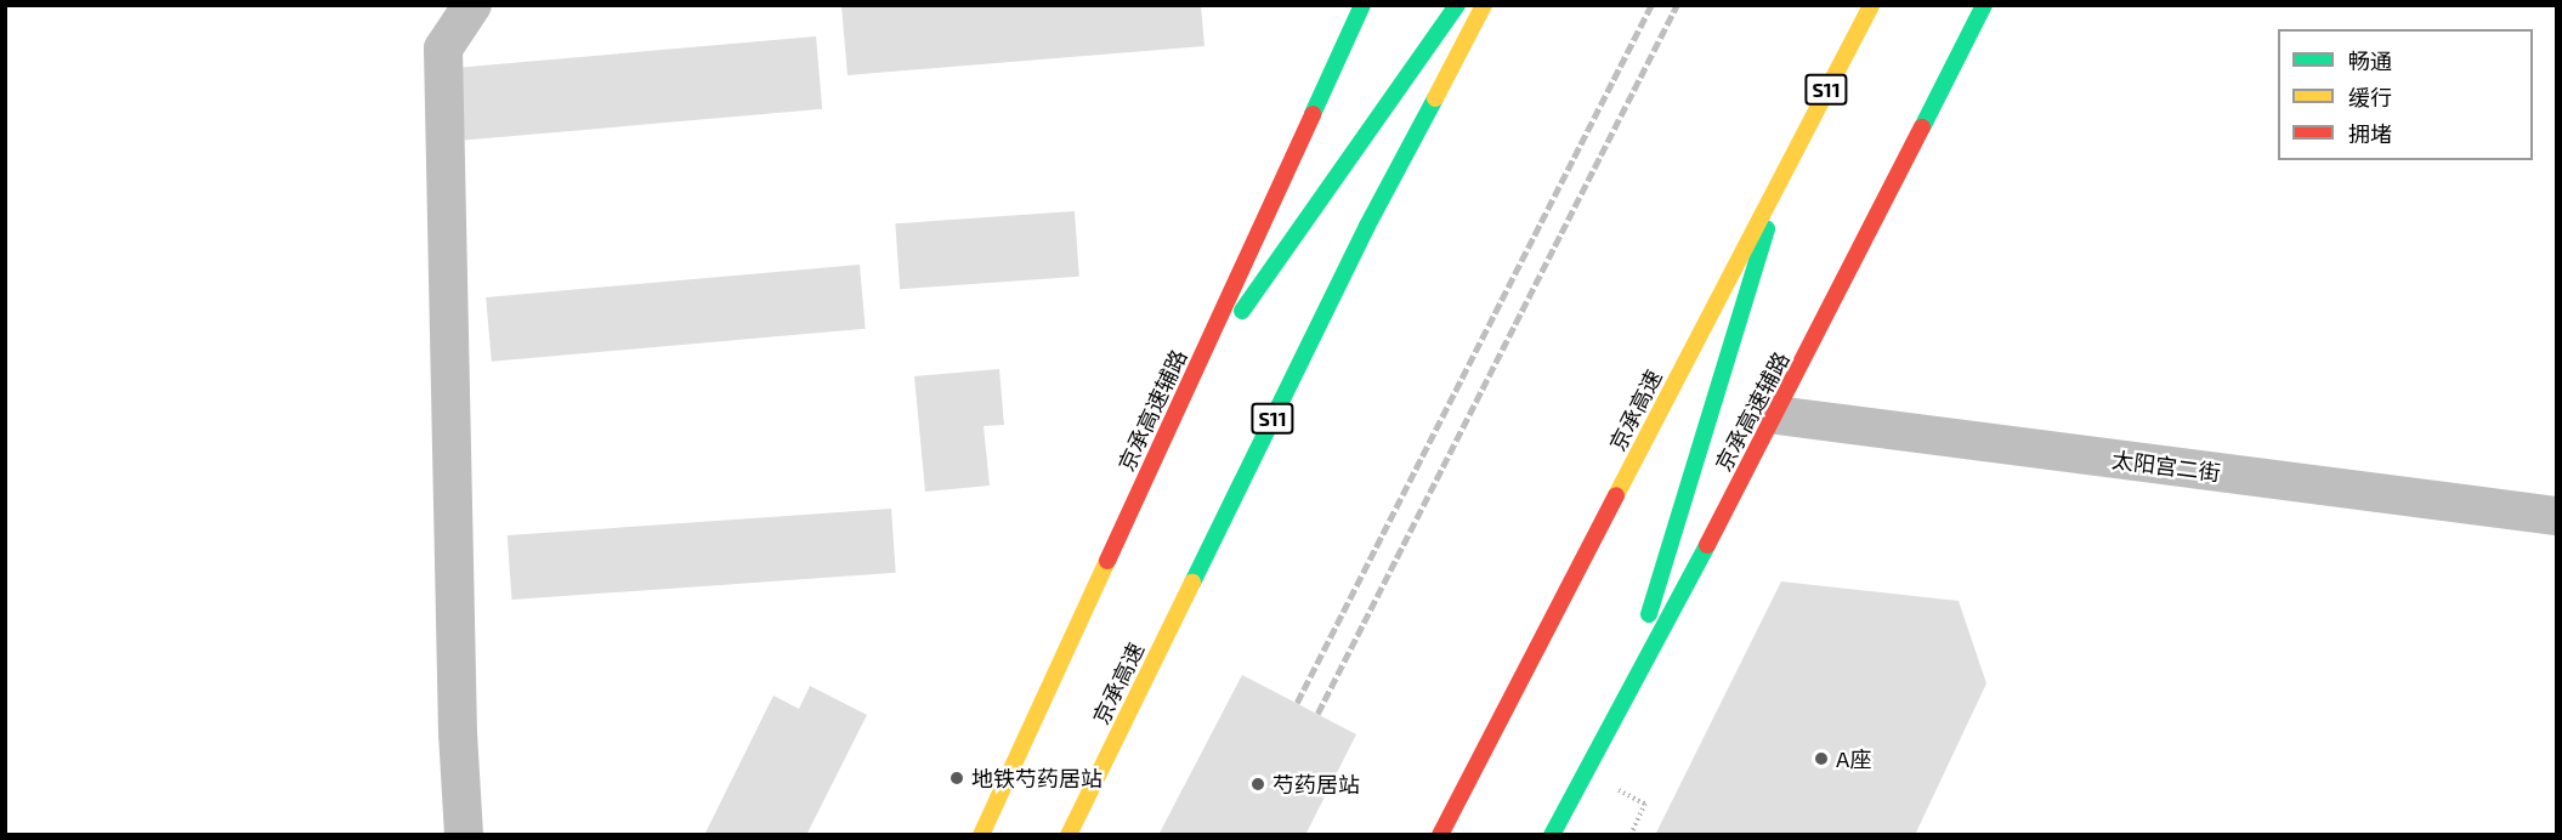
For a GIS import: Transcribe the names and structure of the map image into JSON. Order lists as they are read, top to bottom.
{
  "streets": {
    "main road": ["S11", "京承高速辅路", "京承高速"],
    "street": ["太阳宫二街"]
  },
  "crossings": [
    ["京承高速辅路", "太阳宫二街"]
  ],
  "places": ["A座", "地铁芍药居站", "芍药居站"],
  "legend": ["畅通", "缓行", "拥堵"]
}
